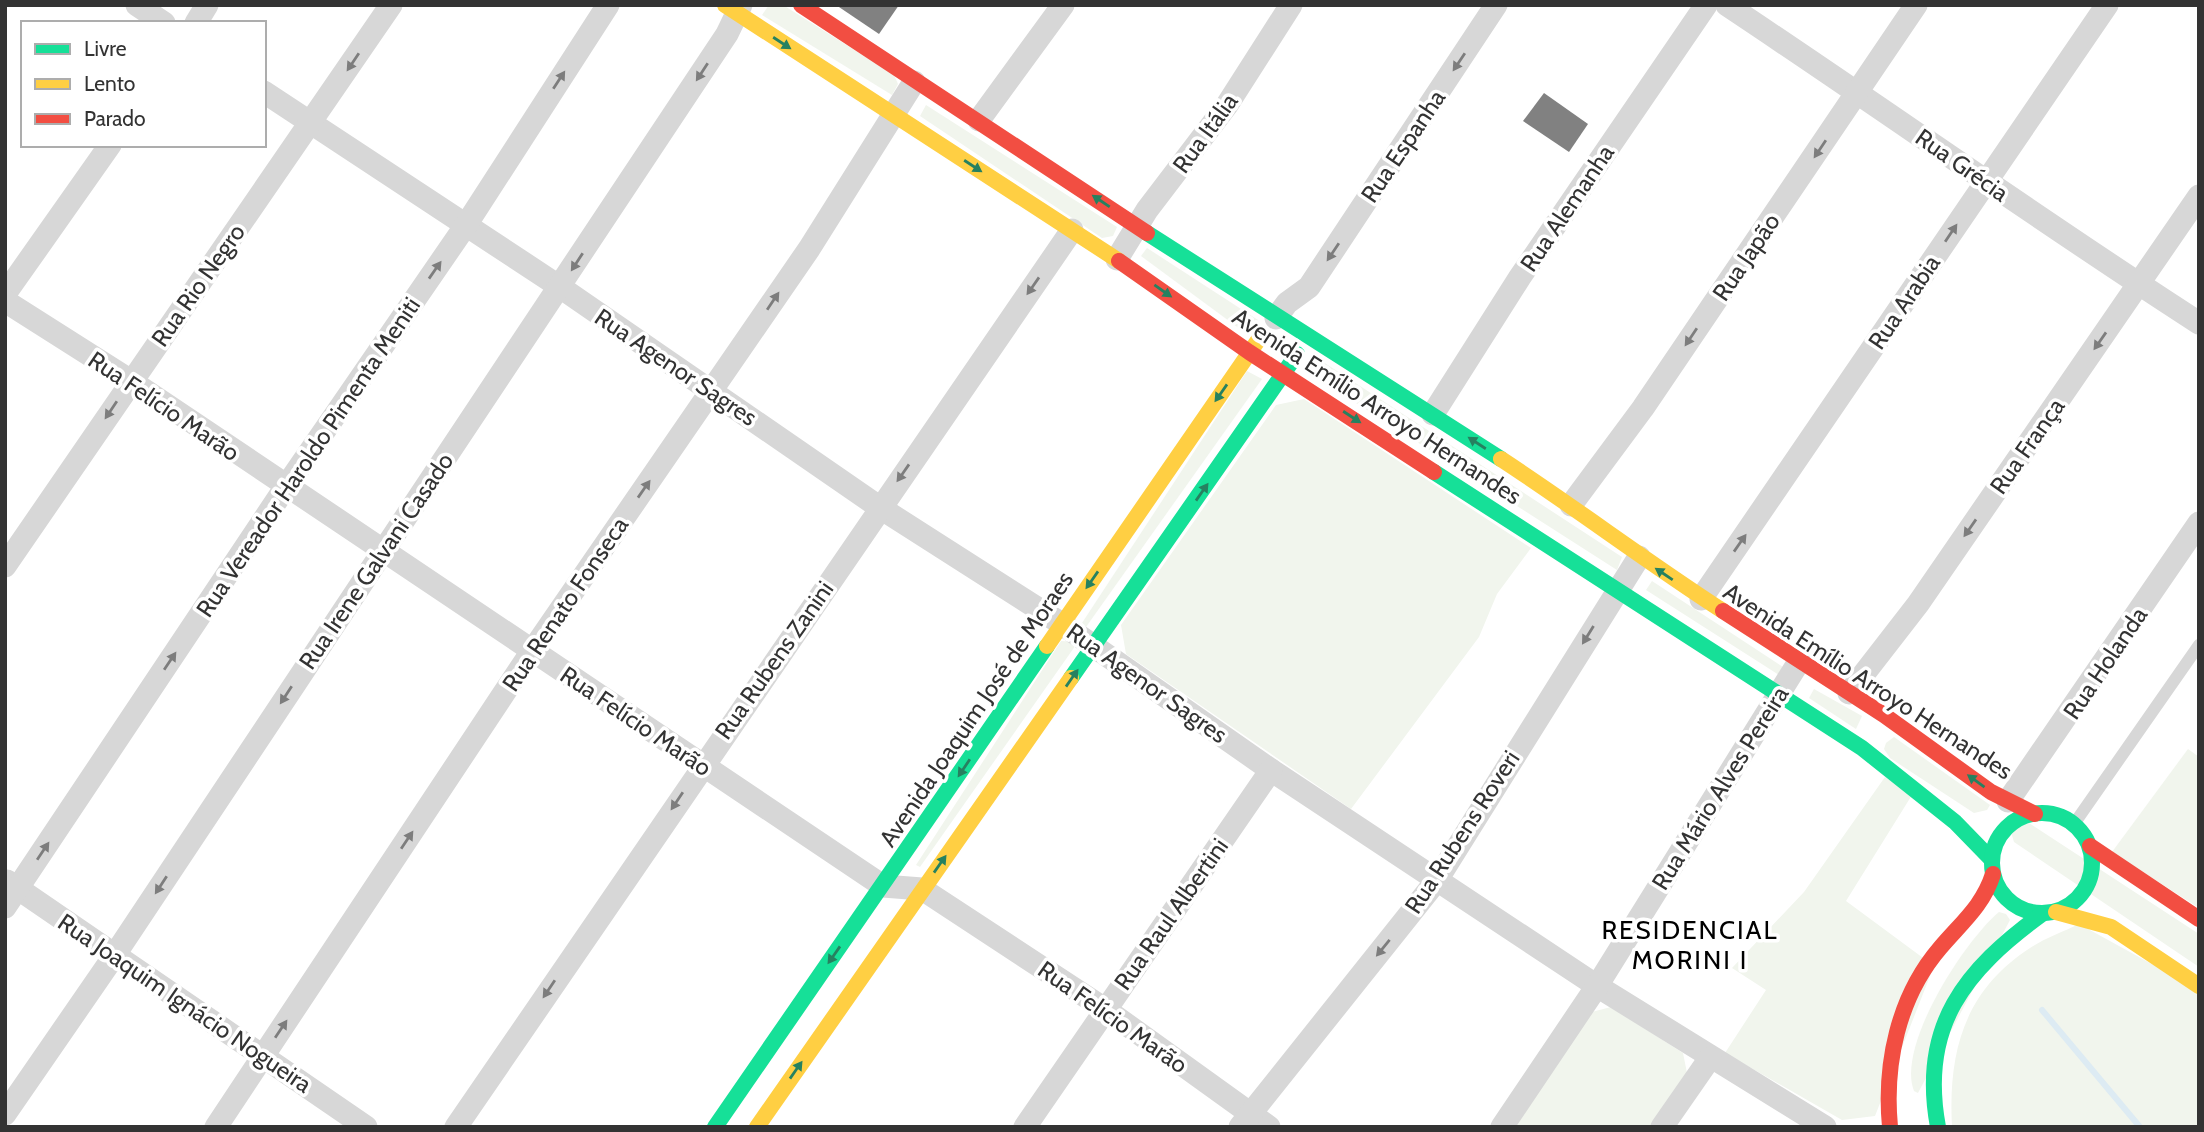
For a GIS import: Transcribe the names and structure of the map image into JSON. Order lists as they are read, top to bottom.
{
  "streets": {
    "main road": ["Avenida Emílio Arroyo Hernandes", "Avenida Joaquim José de Moraes"],
    "street": [
      "Rua Itália",
      "Rua Espanha",
      "Rua Grécia",
      "Rua Alemanha",
      "Rua Japão",
      "Rua Rio Negro",
      "Rua Arabia",
      "Rua Agenor Sagres",
      "Rua Felício Marão",
      "Rua França",
      "Rua Vereador Haroldo Pimenta Meniti",
      "Rua Irene Galvani Casado",
      "Rua Renato Fonseca",
      "Rua Rubens Zanini",
      "Rua Holanda",
      "Rua Mário Alves Pereira",
      "Rua Rubens Roveri",
      "Rua Raul Albertini",
      "Rua Joaquim Ignácio Nogueira"
    ]
  },
  "crossings": [
    ["Rua Itália", "Avenida Emílio Arroyo Hernandes"],
    ["Rua Espanha", "Avenida Emílio Arroyo Hernandes"],
    ["Rua Espanha", "Avenida Joaquim José de Moraes"],
    ["Rua Grécia", "Rua Japão"],
    ["Rua Grécia", "Rua Arabia"],
    ["Rua Grécia", "Rua França"],
    ["Rua Alemanha", "Avenida Emílio Arroyo Hernandes"],
    ["Rua Japão", "Avenida Emílio Arroyo Hernandes"],
    ["Rua Rio Negro", "Rua Agenor Sagres"],
    ["Rua Rio Negro", "Rua Felício Marão"],
    ["Rua Arabia", "Avenida Emílio Arroyo Hernandes"],
    ["Rua Agenor Sagres", "Rua Vereador Haroldo Pimenta Meniti"],
    ["Rua Agenor Sagres", "Rua Irene Galvani Casado"],
    ["Rua Agenor Sagres", "Rua Renato Fonseca"],
    ["Rua Agenor Sagres", "Rua Rubens Zanini"],
    ["Rua Agenor Sagres", "Avenida Joaquim José de Moraes"],
    ["Rua Agenor Sagres", "Rua Mário Alves Pereira"],
    ["Rua Agenor Sagres", "Rua Rubens Roveri"],
    ["Rua Agenor Sagres", "Rua Raul Albertini"],
    ["Rua Felício Marão", "Rua Vereador Haroldo Pimenta Meniti"],
    ["Rua Felício Marão", "Rua Irene Galvani Casado"],
    ["Rua Felício Marão", "Rua Renato Fonseca"],
    ["Rua Felício Marão", "Rua Rubens Zanini"],
    ["Rua Felício Marão", "Avenida Joaquim José de Moraes"],
    ["Rua Felício Marão", "Rua Rubens Roveri"],
    ["Rua Felício Marão", "Rua Raul Albertini"],
    ["Avenida Emílio Arroyo Hernandes", "Rua França"],
    ["Avenida Emílio Arroyo Hernandes", "Rua Irene Galvani Casado"],
    ["Avenida Emílio Arroyo Hernandes", "Rua Renato Fonseca"],
    ["Avenida Emílio Arroyo Hernandes", "Rua Rubens Zanini"],
    ["Avenida Emílio Arroyo Hernandes", "Rua Holanda"],
    ["Avenida Emílio Arroyo Hernandes", "Avenida Joaquim José de Moraes"],
    ["Avenida Emílio Arroyo Hernandes", "Rua Mário Alves Pereira"],
    ["Avenida Emílio Arroyo Hernandes", "Rua Rubens Roveri"],
    ["Rua Vereador Haroldo Pimenta Meniti", "Rua Joaquim Ignácio Nogueira"],
    ["Rua Irene Galvani Casado", "Rua Joaquim Ignácio Nogueira"],
    ["Rua Renato Fonseca", "Rua Joaquim Ignácio Nogueira"]
  ],
  "one_way": [
    "Rua Espanha",
    "Rua Japão",
    "Rua Rio Negro",
    "Rua Arabia",
    "Rua França",
    "Rua Vereador Haroldo Pimenta Meniti",
    "Rua Irene Galvani Casado",
    "Rua Renato Fonseca",
    "Rua Rubens Zanini",
    "Rua Rubens Roveri"
  ],
  "districts": ["RESIDENCIAL MORINI I"],
  "legend": ["Livre", "Lento", "Parado"]
}
